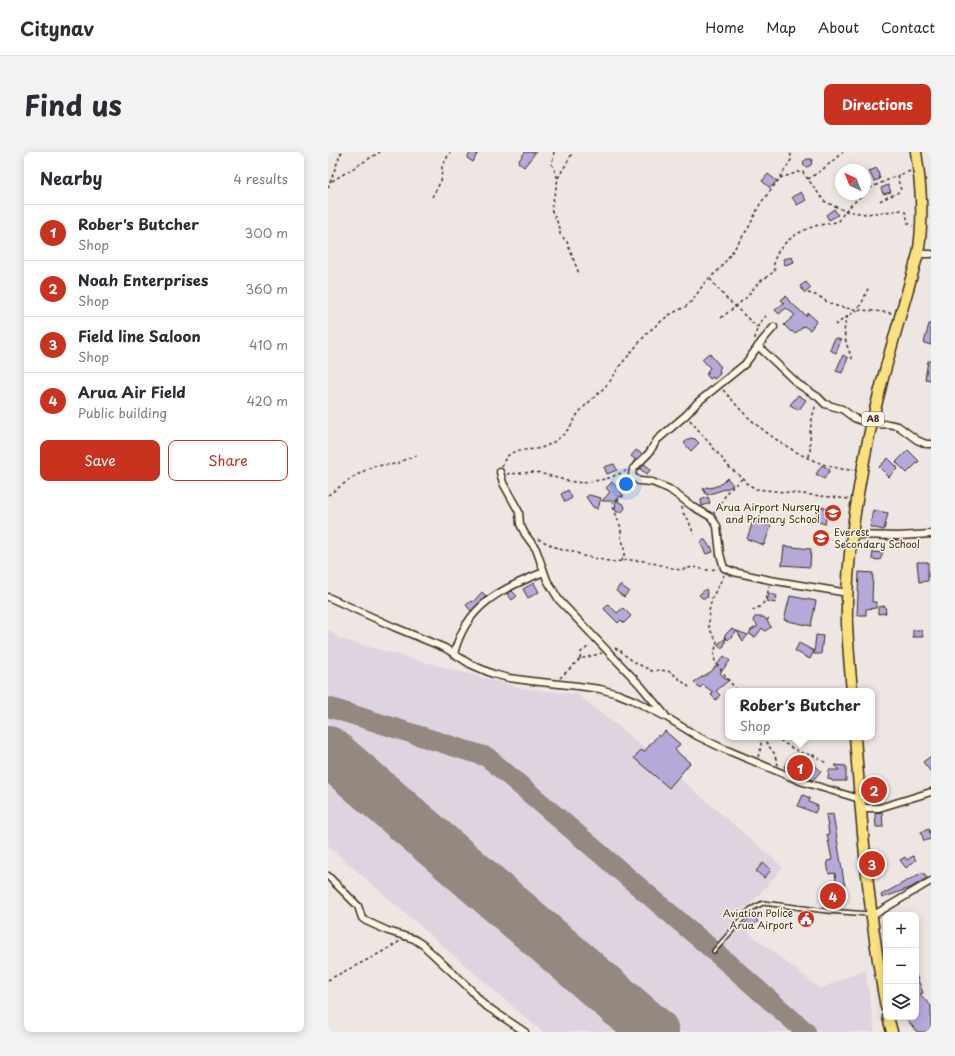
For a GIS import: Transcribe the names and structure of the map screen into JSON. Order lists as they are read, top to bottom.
{
  "streets": {
    "main road": ["A8"]
  },
  "places": {
    "school or university": ["Arua Airport Nursery and Primary School", "Everest Secondary School"],
    "public building": ["Aviation Police Arua Airport"]
  },
  "north": "top left",
  "page": {
    "header": "Citynav",
    "nav": [
      "Home",
      "Map",
      "About",
      "Contact"
    ],
    "title": "Find us",
    "buttons": [
      "Directions",
      ["Save", "Share"]
    ],
    "heading": ["Nearby", "4 results"],
    "list": [
      {
        "mark": "1",
        "name": "Rober's Butcher",
        "note": "Shop",
        "value": "300 m"
      },
      {
        "mark": "2",
        "name": "Noah Enterprises",
        "note": "Shop",
        "value": "360 m"
      },
      {
        "mark": "3",
        "name": "Field line Saloon",
        "note": "Shop",
        "value": "410 m"
      },
      {
        "mark": "4",
        "name": "Arua Air Field",
        "note": "Public building",
        "value": "420 m"
      }
    ],
    "popup": ["Rober's Butcher", "Shop"],
    "pins": [
      "1",
      "2",
      "3",
      "4"
    ],
    "map_buttons": ["+", "−"]
  }
}
